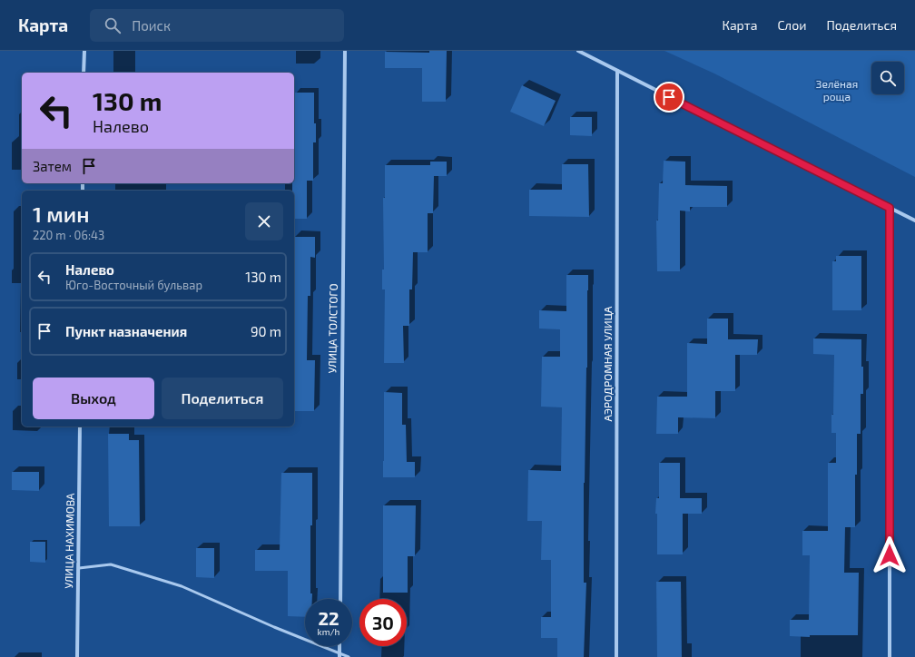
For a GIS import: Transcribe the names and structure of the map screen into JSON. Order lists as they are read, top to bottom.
{
  "streets": {
    "street": ["УЛИЦА ТОЛСТОГО", "АЭРОДРОМНАЯ УЛИЦА", "УЛИЦА НАХИМОВА"]
  },
  "parks": ["Зелёная роща"],
  "page": {
    "header": "Карта",
    "search": "Поиск",
    "nav": ["Карта", "Слои", "Поделиться"],
    "turn": ["130 m", "Налево"],
    "then": "Затем",
    "heading": ["1 мин", "220 m · 06:43"],
    "list": [
      {
        "name": "Налево",
        "note": "Юго-Восточный бульвар",
        "value": "130 m"
      },
      {
        "name": "Пункт назначения",
        "value": "90 m"
      }
    ],
    "buttons": ["Выход", "Поделиться"],
    "speed": "22 km/h",
    "limit": "30"
  }
}
